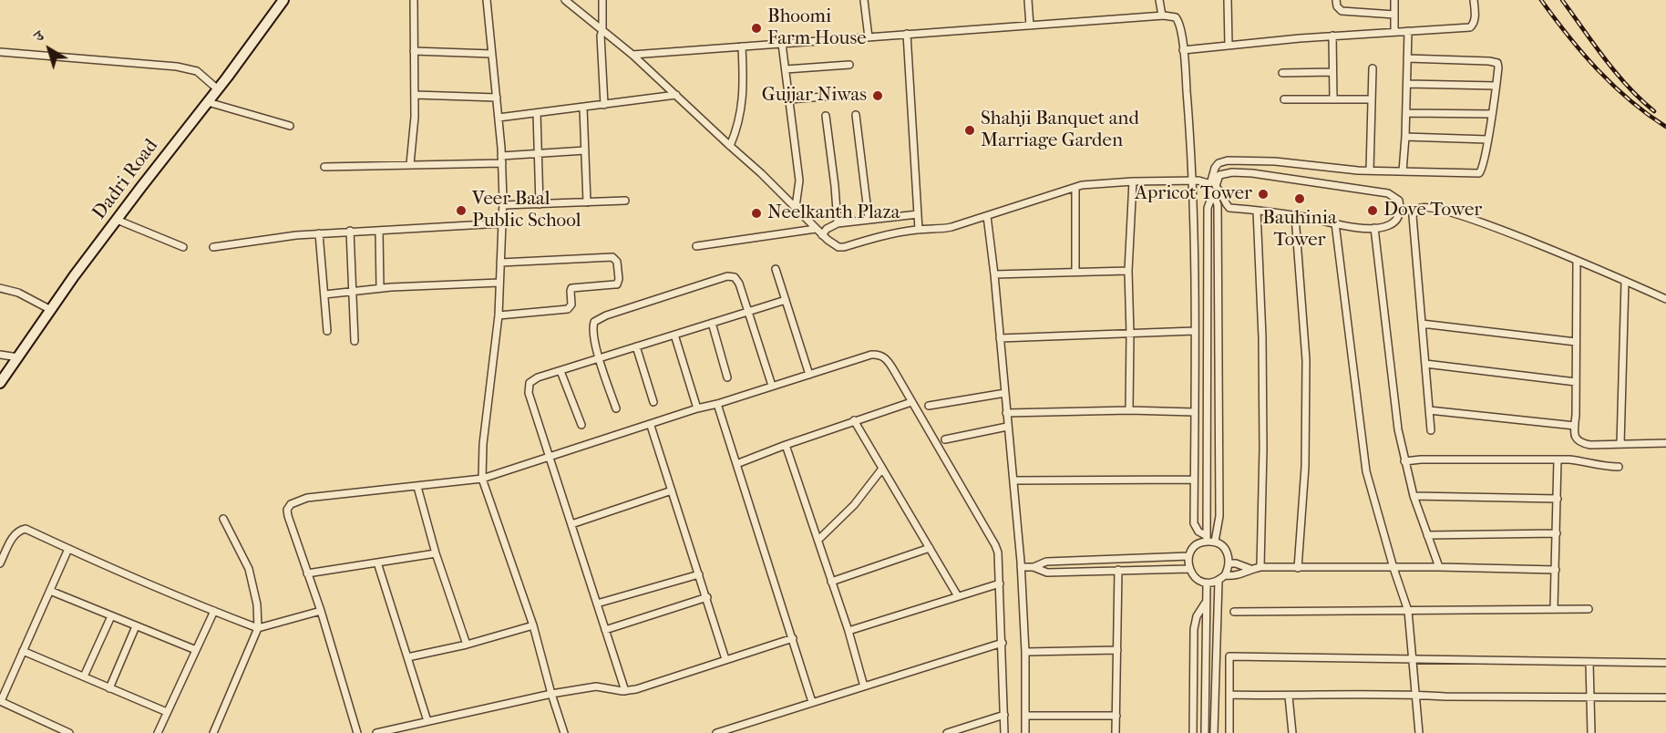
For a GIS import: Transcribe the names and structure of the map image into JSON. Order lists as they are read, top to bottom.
{
  "streets": {
    "main road": ["Dadri Road"]
  },
  "places": [
    "Bhoomi Farm House",
    "Gujjar Niwas",
    "Shahji Banquet and Marriage Garden",
    "Apricot Tower",
    "Bauhinia Tower",
    "Veer Baal Public School",
    "Dove Tower",
    "Neelkanth Plaza"
  ],
  "north": "top left"
}
